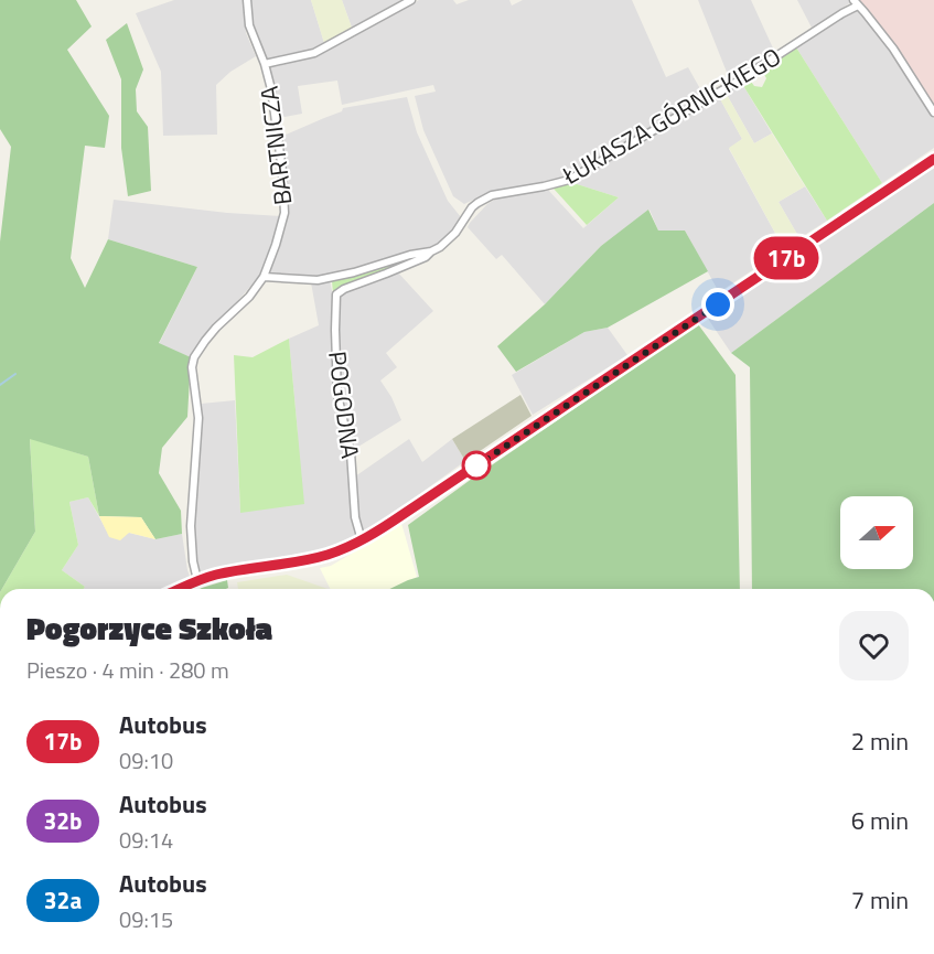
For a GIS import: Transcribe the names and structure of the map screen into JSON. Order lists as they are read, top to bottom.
{
  "streets": {
    "street": ["ŁUKASZA GÓRNICKIEGO", "BARTNICZA", "POGODNA"]
  },
  "crossings": [
    ["ŁUKASZA GÓRNICKIEGO", "BARTNICZA"],
    ["ŁUKASZA GÓRNICKIEGO", "POGODNA"]
  ],
  "lines": ["bus line 17b"],
  "north": "right",
  "page": {
    "on_map": "17b",
    "heading": ["Pogorzyce Szkoła", "Pieszo · 4 min · 280 m"],
    "list": [
      {
        "mark": "17b",
        "name": "Autobus",
        "note": "09:10",
        "value": "2 min"
      },
      {
        "mark": "32b",
        "name": "Autobus",
        "note": "09:14",
        "value": "6 min"
      },
      {
        "mark": "32a",
        "name": "Autobus",
        "note": "09:15",
        "value": "7 min"
      }
    ]
  }
}
